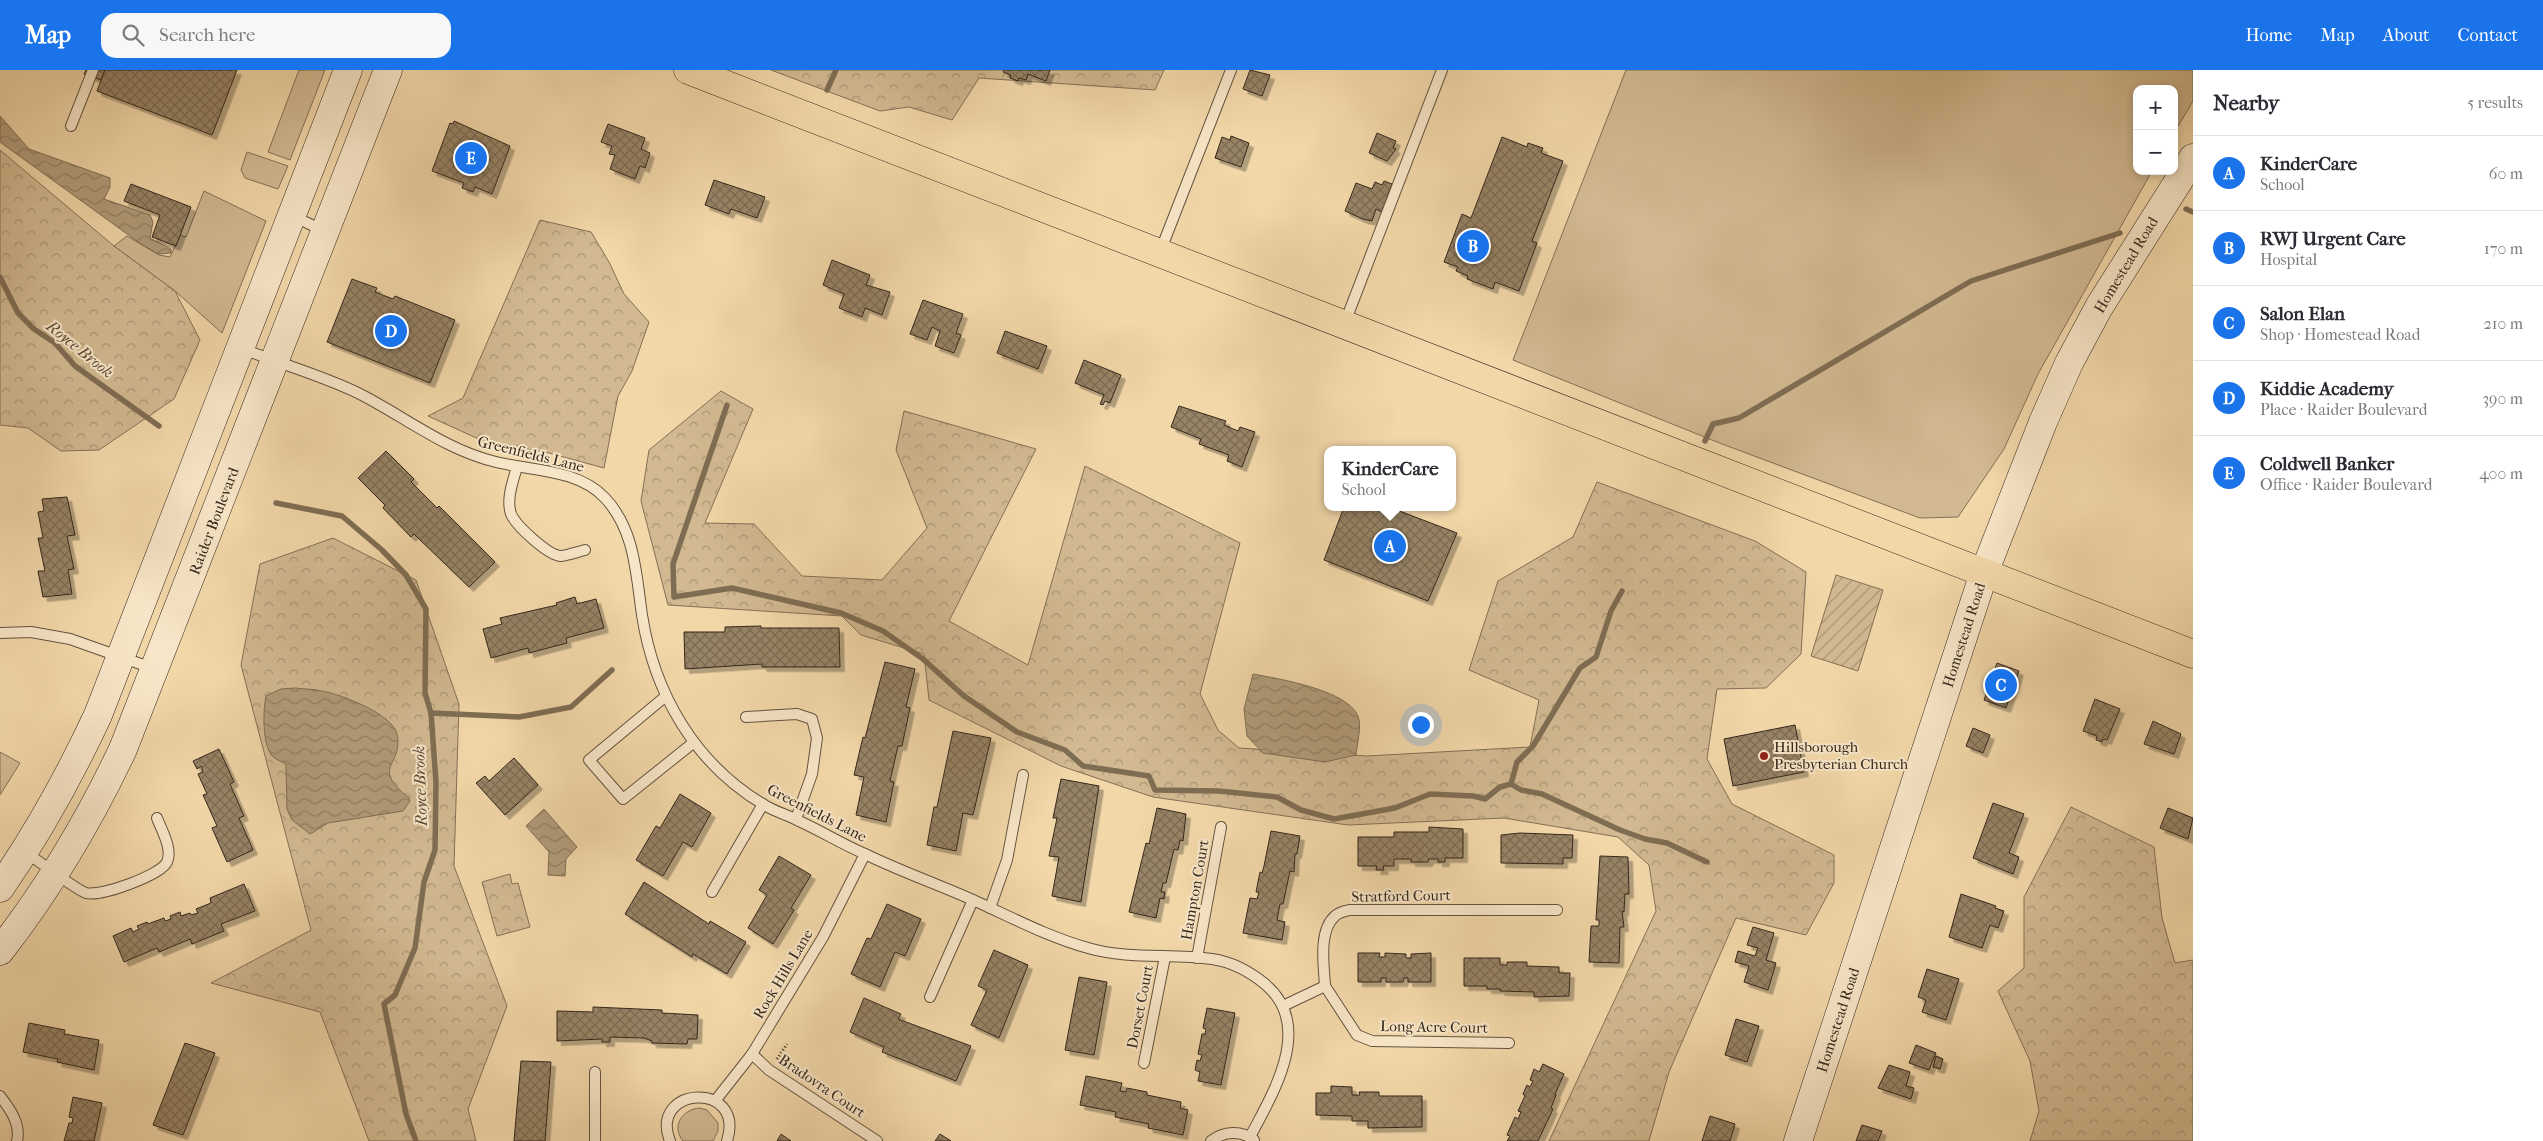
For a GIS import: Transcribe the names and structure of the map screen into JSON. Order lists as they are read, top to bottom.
{
  "streets": {
    "street": ["Homestead Road", "Raider Boulevard"],
    "lane": [
      "Greenfields Lane",
      "Hampton Court",
      "Stratford Court",
      "Rock Hills Lane",
      "Dorset Court",
      "Long Acre Court",
      "Bradovra Court"
    ]
  },
  "crossings": [
    ["Greenfields Lane", "Raider Boulevard"],
    ["Greenfields Lane", "Hampton Court"],
    ["Greenfields Lane", "Rock Hills Lane"],
    ["Greenfields Lane", "Dorset Court"],
    ["Stratford Court", "Long Acre Court"],
    ["Rock Hills Lane", "Bradovra Court"]
  ],
  "water": ["Royce Brook"],
  "places": ["Hillsborough Presbyterian Church"],
  "page": {
    "header": "Map",
    "search": "Search here",
    "nav": [
      "Home",
      "Map",
      "About",
      "Contact"
    ],
    "heading": ["Nearby", "5 results"],
    "map_buttons": ["+", "−"],
    "list": [
      {
        "mark": "A",
        "name": "KinderCare",
        "note": "School",
        "value": "60 m"
      },
      {
        "mark": "B",
        "name": "RWJ Urgent Care",
        "note": "Hospital",
        "value": "170 m"
      },
      {
        "mark": "C",
        "name": "Salon Elan",
        "note": "Shop · Homestead Road",
        "value": "210 m"
      },
      {
        "mark": "D",
        "name": "Kiddie Academy",
        "note": "Place · Raider Boulevard",
        "value": "390 m"
      },
      {
        "mark": "E",
        "name": "Coldwell Banker",
        "note": "Office · Raider Boulevard",
        "value": "400 m"
      }
    ],
    "pins": [
      "E",
      "B",
      "D",
      "A",
      "C"
    ],
    "popup": ["KinderCare", "School"]
  }
}
